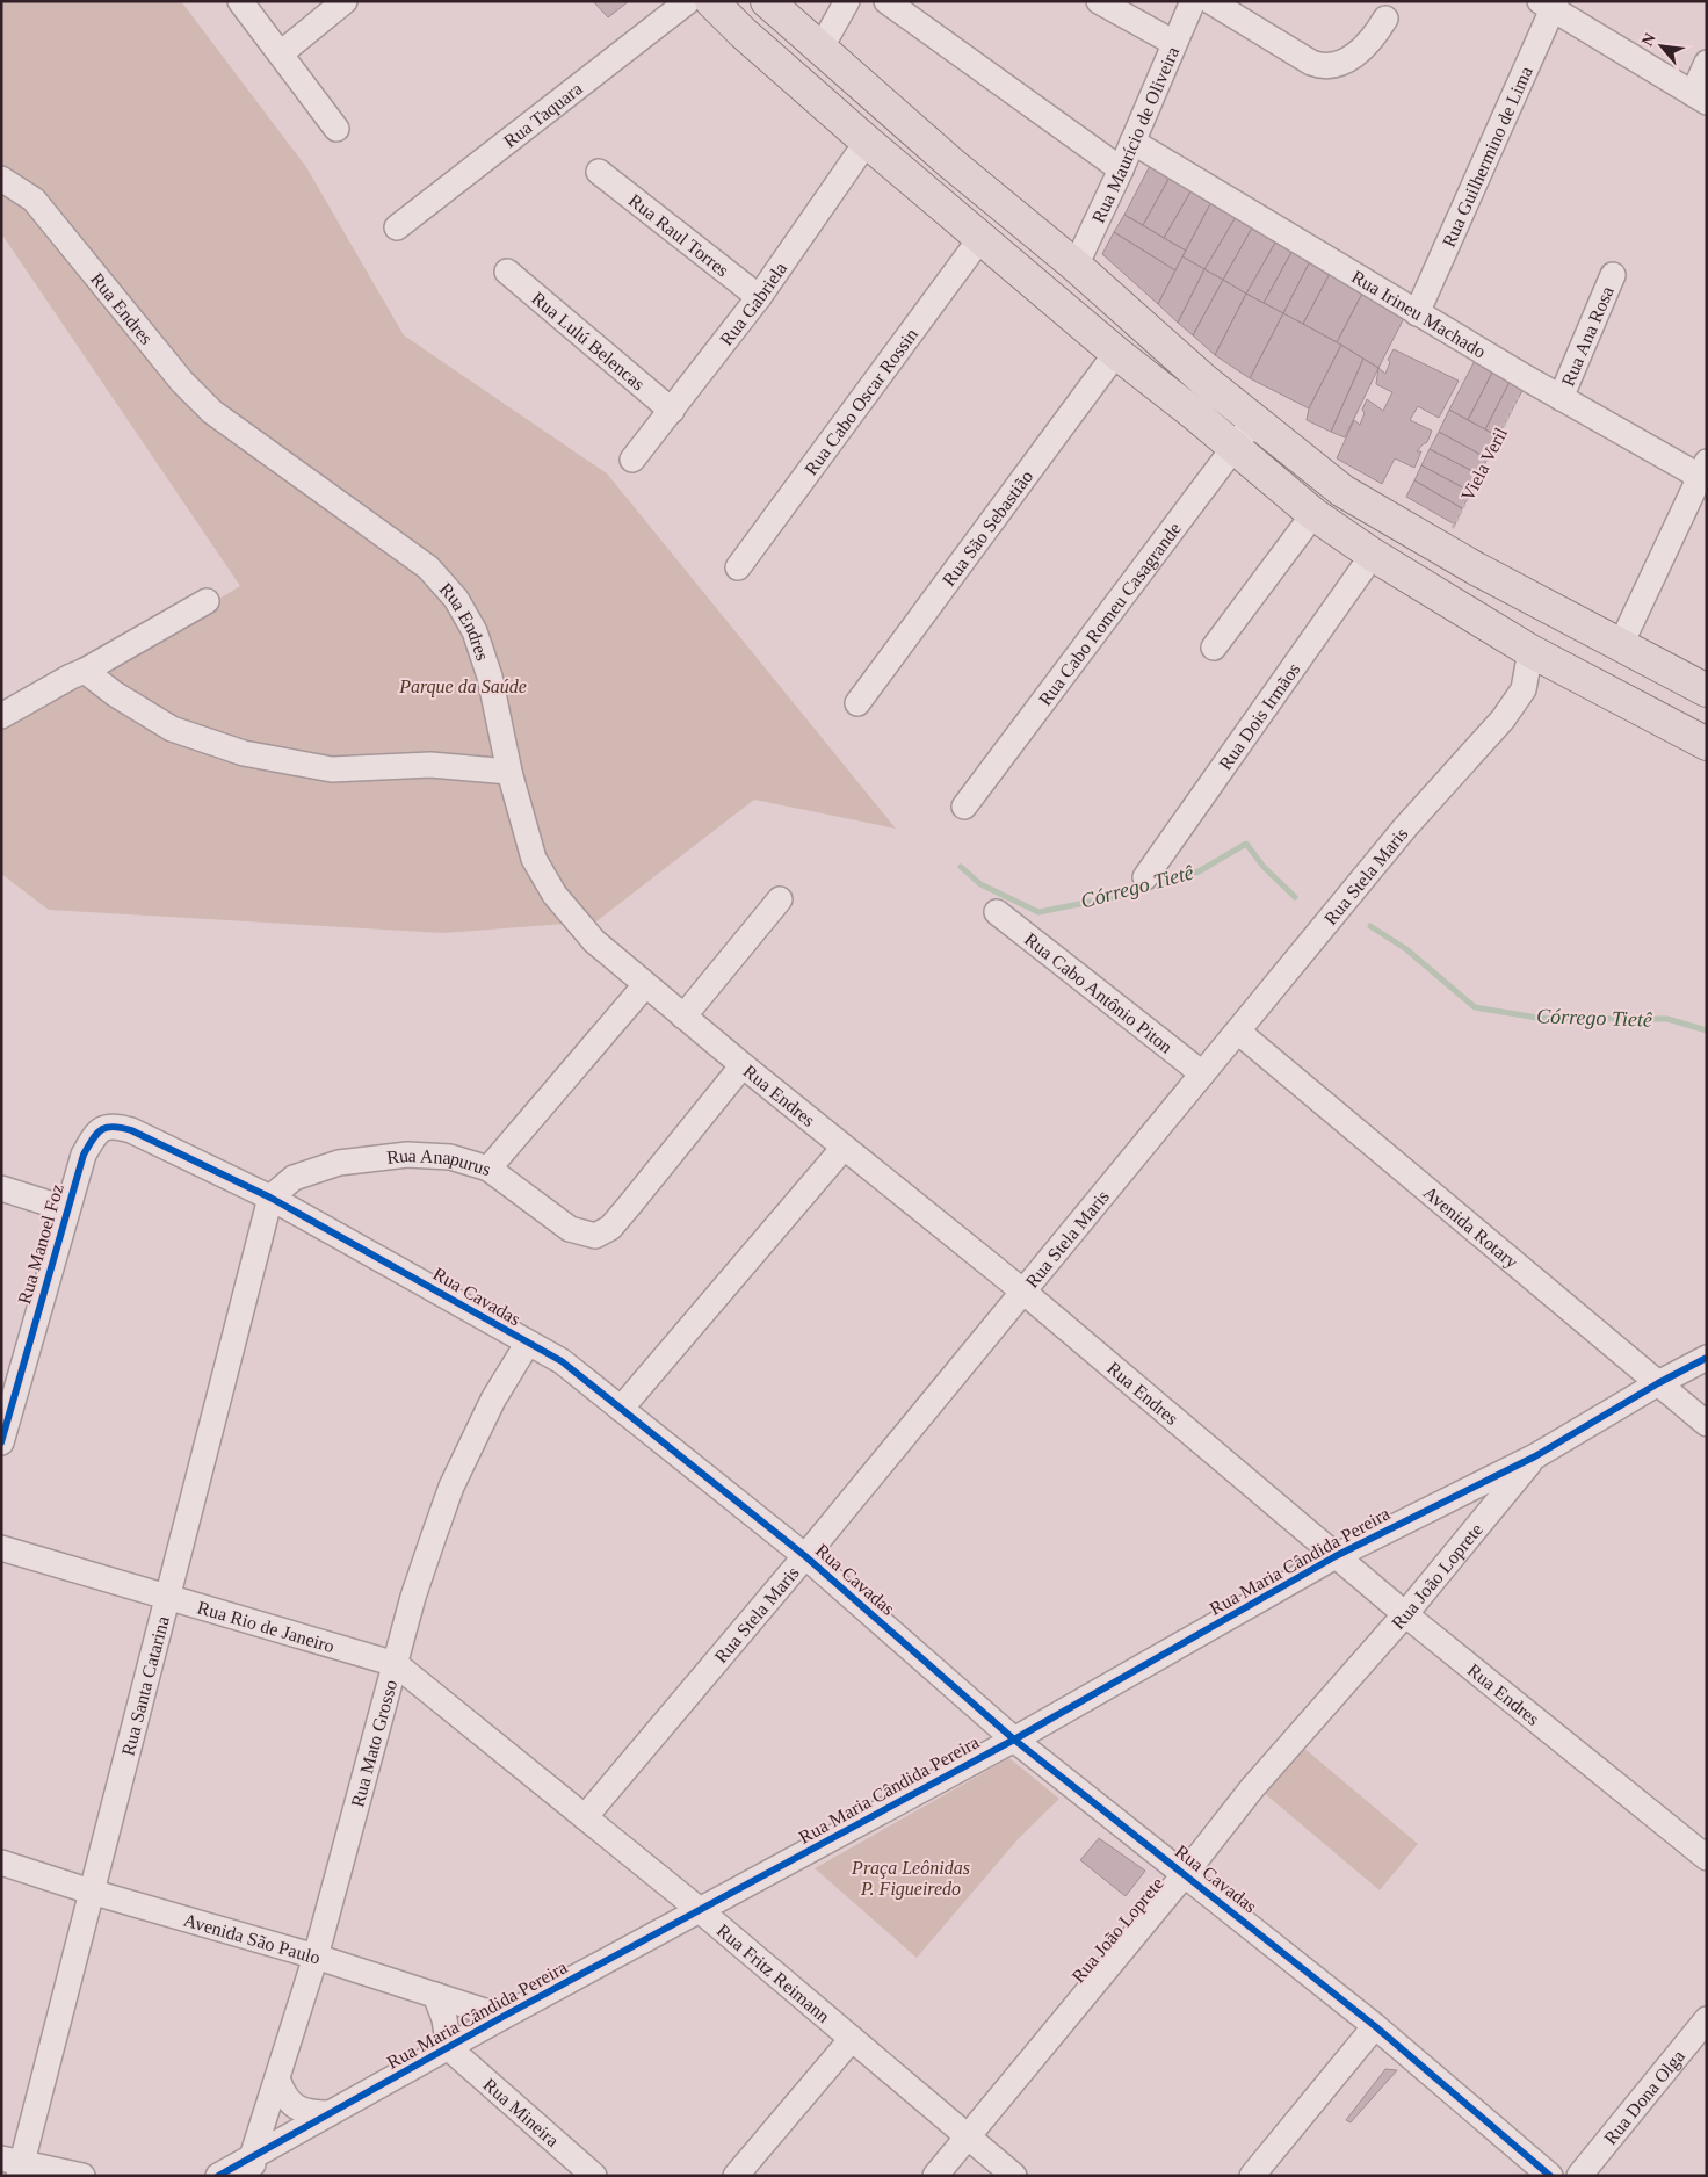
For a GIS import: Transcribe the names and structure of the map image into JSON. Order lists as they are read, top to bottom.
{
  "streets": {
    "street": [
      "Rua Taquara",
      "Rua Maurício de Oliveira",
      "Rua Guilhermino de Lima",
      "Rua Raul Torres",
      "Rua Gabriela",
      "Rua Endres",
      "Rua Irineu Machado",
      "Rua Ana Rosa",
      "Rua Lulú Belencas",
      "Rua Cabo Oscar Rossin",
      "Rua São Sebastião",
      "Rua Cabo Romeu Casagrande",
      "Rua Dois Irmãos",
      "Rua Stela Maris",
      "Rua Cabo Antônio Piton",
      "Rua Anapurus",
      "Avenida Rotary",
      "Rua Manoel Foz",
      "Rua Cavadas",
      "Rua Maria Cândida Pereira",
      "Rua João Loprete",
      "Rua Rio de Janeiro",
      "Rua Santa Catarina",
      "Rua Mato Grosso",
      "Avenida São Paulo",
      "Rua Fritz Reimann",
      "Rua Dona Olga",
      "Rua Mineira"
    ],
    "path": ["Viela Veril"]
  },
  "crossings": [
    ["Rua Maurício de Oliveira", "Rua Irineu Machado"],
    ["Rua Guilhermino de Lima", "Rua Irineu Machado"],
    ["Rua Raul Torres", "Rua Gabriela"],
    ["Rua Gabriela", "Rua Lulú Belencas"],
    ["Rua Endres", "Rua Stela Maris"],
    ["Rua Endres", "Rua Anapurus"],
    ["Rua Endres", "Rua Maria Cândida Pereira"],
    ["Rua Endres", "Rua João Loprete"],
    ["Rua Irineu Machado", "Rua Ana Rosa"],
    ["Rua Irineu Machado", "Viela Veril"],
    ["Rua Stela Maris", "Rua Cabo Antônio Piton"],
    ["Rua Stela Maris", "Avenida Rotary"],
    ["Rua Stela Maris", "Rua Cavadas"],
    ["Rua Stela Maris", "Rua Fritz Reimann"],
    ["Rua Anapurus", "Rua Cavadas"],
    ["Rua Anapurus", "Rua Santa Catarina"],
    ["Avenida Rotary", "Rua Maria Cândida Pereira"],
    ["Rua Manoel Foz", "Rua Cavadas"],
    ["Rua Cavadas", "Rua Maria Cândida Pereira"],
    ["Rua Cavadas", "Rua João Loprete"],
    ["Rua Cavadas", "Rua Santa Catarina"],
    ["Rua Cavadas", "Rua Mato Grosso"],
    ["Rua Maria Cândida Pereira", "Rua João Loprete"],
    ["Rua Maria Cândida Pereira", "Rua Mato Grosso"],
    ["Rua Maria Cândida Pereira", "Avenida São Paulo"],
    ["Rua Maria Cândida Pereira", "Rua Fritz Reimann"],
    ["Rua Maria Cândida Pereira", "Rua Mineira"],
    ["Rua João Loprete", "Rua Fritz Reimann"],
    ["Rua Rio de Janeiro", "Rua Santa Catarina"],
    ["Rua Rio de Janeiro", "Rua Mato Grosso"],
    ["Rua Rio de Janeiro", "Rua Fritz Reimann"],
    ["Rua Santa Catarina", "Avenida São Paulo"],
    ["Rua Mato Grosso", "Avenida São Paulo"],
    ["Rua Mato Grosso", "Rua Fritz Reimann"]
  ],
  "water": ["Córrego Tietê"],
  "parks": ["Parque da Saúde", "Praça Leônidas P. Figueiredo"],
  "north": "top left"
}
